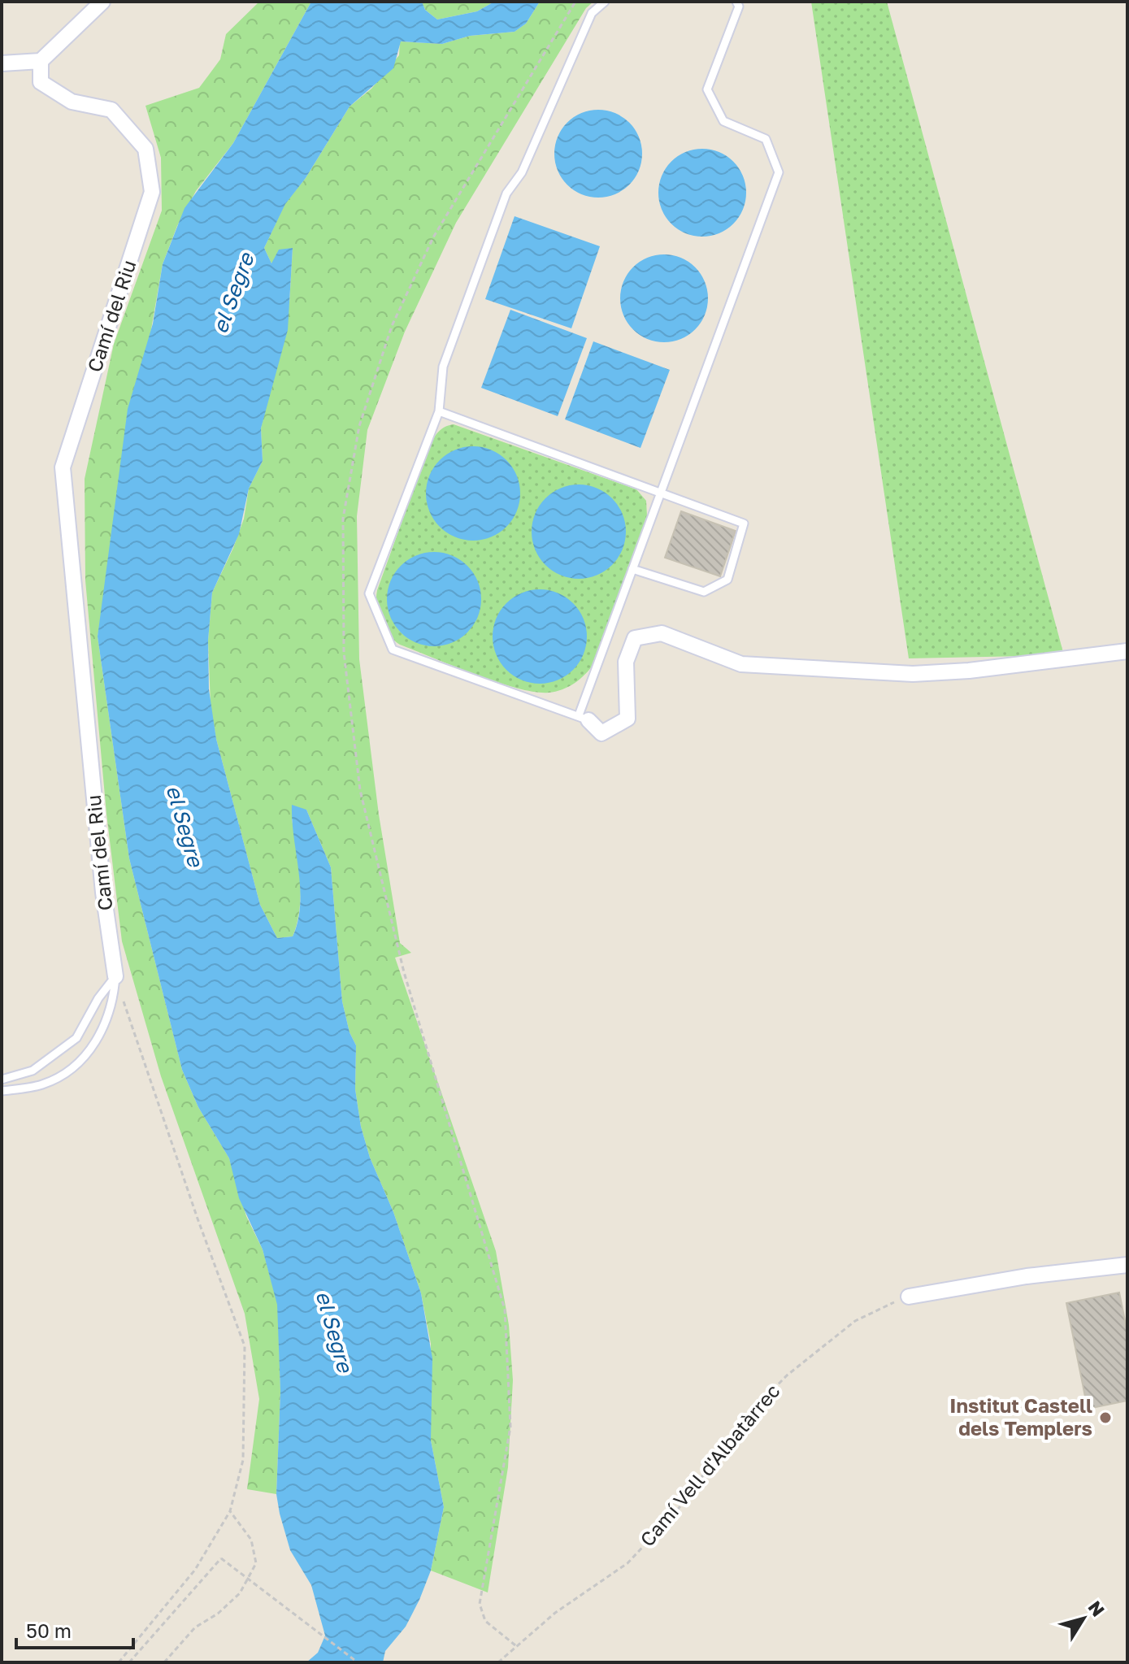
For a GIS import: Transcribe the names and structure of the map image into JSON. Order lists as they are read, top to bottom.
{
  "streets": {
    "street": ["Camí del Riu"],
    "path": ["Camí Vell d'Albatàrrec"]
  },
  "water": ["el Segre"],
  "places": ["Institut Castell dels Templers"],
  "scale_bar": "50 m",
  "north": "top right"
}
